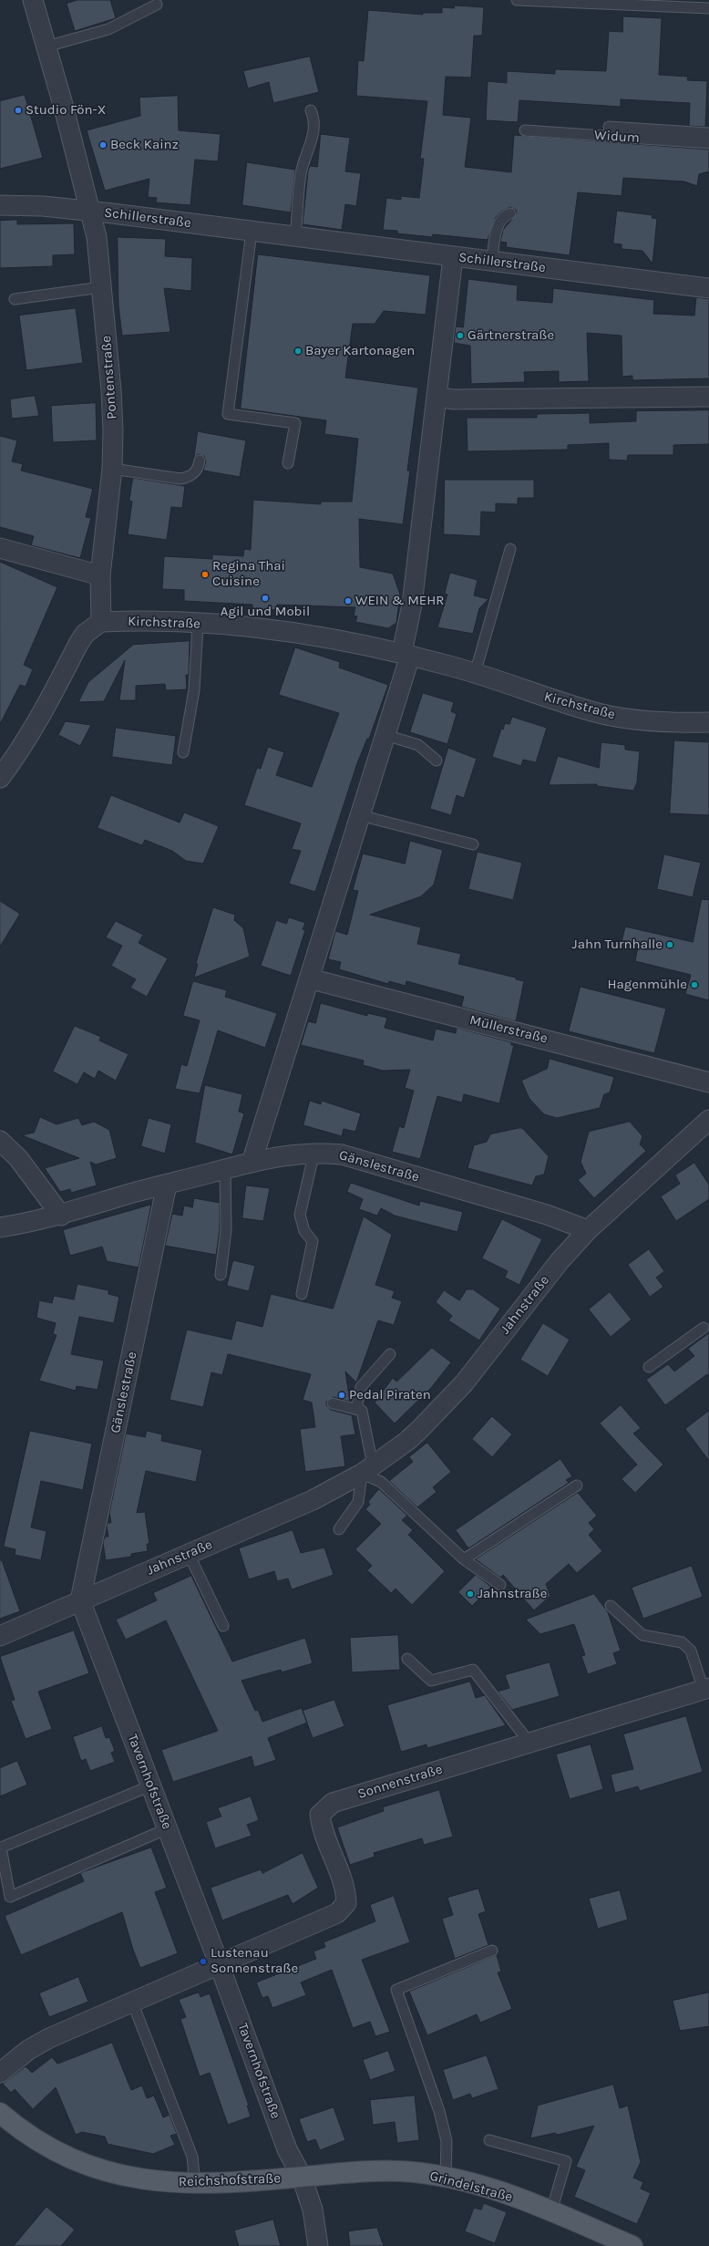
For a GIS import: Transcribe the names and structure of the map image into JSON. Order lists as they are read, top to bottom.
{
  "streets": {
    "main road": ["Reichshofstraße", "Grindelstraße"],
    "street": [
      "Schillerstraße",
      "Pontenstraße",
      "Kirchstraße",
      "Müllerstraße",
      "Gänslestraße",
      "Jahnstraße",
      "Tavernhofstraße",
      "Sonnenstraße"
    ],
    "lane": ["Widum"]
  },
  "crossings": [
    ["Schillerstraße", "Pontenstraße"],
    ["Pontenstraße", "Kirchstraße"],
    ["Gänslestraße", "Jahnstraße"],
    ["Gänslestraße", "Tavernhofstraße"],
    ["Jahnstraße", "Tavernhofstraße"],
    ["Tavernhofstraße", "Sonnenstraße"],
    ["Tavernhofstraße", "Reichshofstraße"],
    ["Tavernhofstraße", "Grindelstraße"],
    ["Reichshofstraße", "Grindelstraße"]
  ],
  "places": [
    "Studio Fön-X",
    "Beck Kainz",
    "Gärtnerstraße",
    "Bayer Kartonagen",
    "Regina Thai Cuisine",
    "Agil und Mobil",
    "WEIN & MEHR",
    "Jahn Turnhalle",
    "Hagenmühle",
    "Pedal Piraten",
    "Jahnstraße",
    "Lustenau Sonnenstraße"
  ]
}
